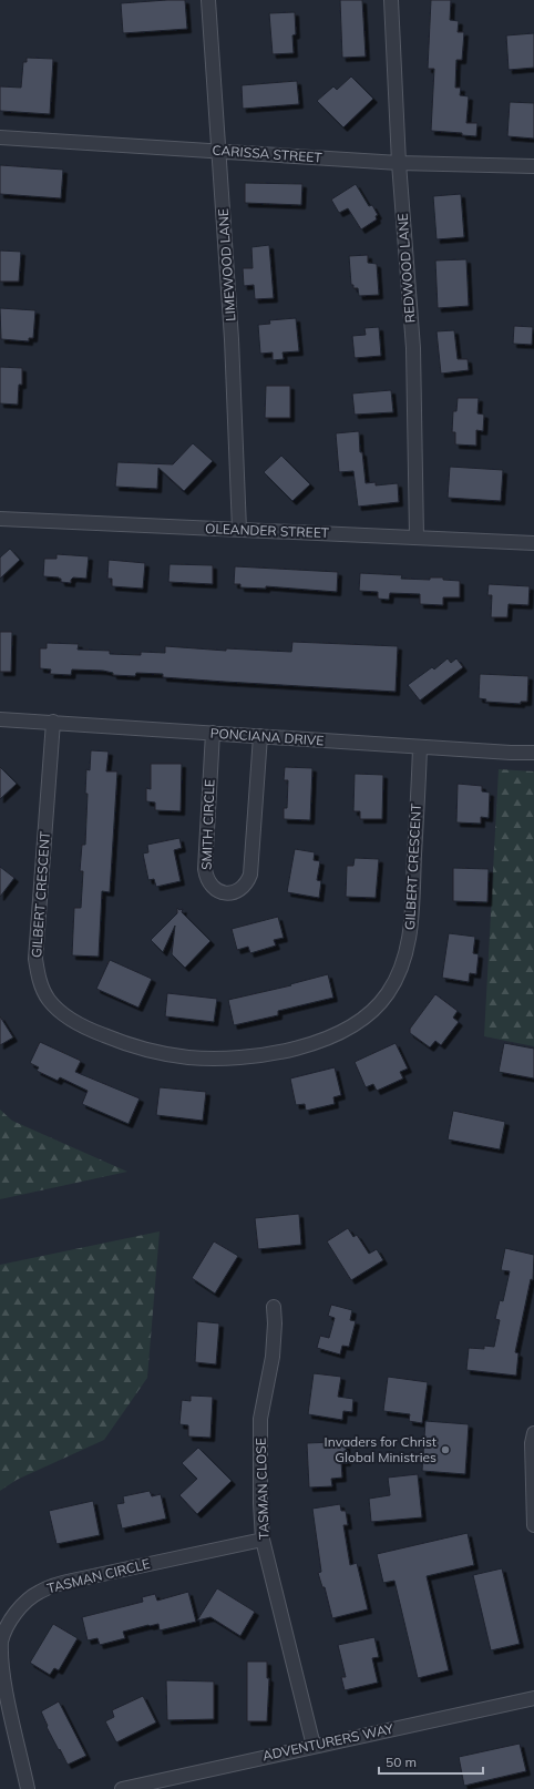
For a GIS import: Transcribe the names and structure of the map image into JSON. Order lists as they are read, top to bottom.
{
  "streets": {
    "street": [
      "CARISSA STREET",
      "LIMEWOOD LANE",
      "REDWOOD LANE",
      "OLEANDER STREET",
      "PONCIANA DRIVE",
      "SMITH CIRCLE",
      "GILBERT CRESCENT",
      "TASMAN CLOSE",
      "TASMAN CIRCLE",
      "ADVENTURERS WAY"
    ]
  },
  "crossings": [
    ["CARISSA STREET", "LIMEWOOD LANE"],
    ["CARISSA STREET", "REDWOOD LANE"],
    ["LIMEWOOD LANE", "OLEANDER STREET"],
    ["REDWOOD LANE", "OLEANDER STREET"],
    ["PONCIANA DRIVE", "SMITH CIRCLE"],
    ["PONCIANA DRIVE", "GILBERT CRESCENT"],
    ["TASMAN CLOSE", "TASMAN CIRCLE"],
    ["TASMAN CLOSE", "ADVENTURERS WAY"]
  ],
  "places": ["Invaders for Christ Global Ministries"],
  "scale_bar": "50 m"
}
